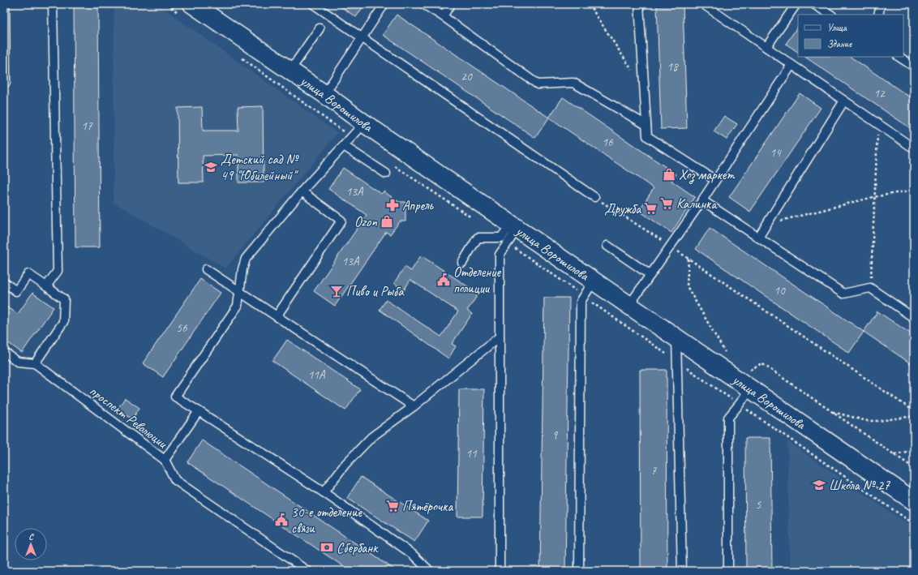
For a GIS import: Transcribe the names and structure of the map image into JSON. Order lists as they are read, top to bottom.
{
  "streets": {
    "main road": ["улица Ворошилова"],
    "lane": ["проспект Революции"]
  },
  "places": {
    "school or university": ["Детский сад № 49 \"Юбилейный\"", "Школа № 27"],
    "shop": ["Хоз маркет", "Ozon"],
    "supermarket": ["Калинка", "Дружба", "Пятёрочка"],
    "pharmacy": ["Апрель"],
    "public building": ["Отделение полиции", "30-е отделение связи"],
    "bar": ["Пиво и Рыба"],
    "bank": ["Сбербанк"]
  },
  "house_numbers": [
    "18",
    "20",
    "12",
    "17",
    "16",
    "14",
    "13А",
    "13А",
    "10",
    "56",
    "11А",
    "9",
    "11",
    "7",
    "5"
  ],
  "legend": ["Улица", "Здание"],
  "north": "top"
}
